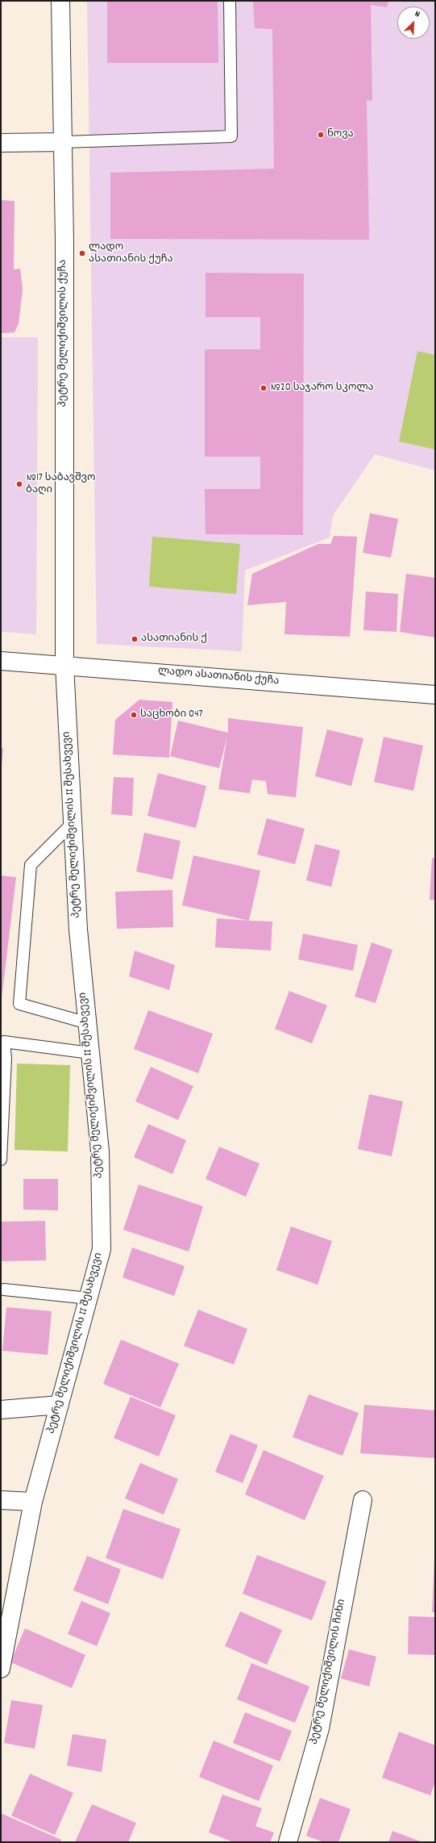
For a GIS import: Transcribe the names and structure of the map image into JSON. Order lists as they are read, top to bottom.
{
  "streets": {
    "street": [
      "პეტრე მელიქიშვილის ქუჩა",
      "ლადო ასათიანის ქუჩა",
      "პეტრე მელიქიშვილის II შესახვევი",
      "პეტრე მელიქიშვილის ჩიხი"
    ]
  },
  "crossings": [
    ["პეტრე მელიქიშვილის ქუჩა", "ლადო ასათიანის ქუჩა"],
    ["პეტრე მელიქიშვილის ქუჩა", "პეტრე მელიქიშვილის II შესახვევი"],
    ["ლადო ასათიანის ქუჩა", "პეტრე მელიქიშვილის II შესახვევი"]
  ],
  "places": [
    "ნოვა",
    "ლადო ასათიანის ქუჩა",
    "№20 საჯარო სკოლა",
    "№17 საბავშვო ბაღი",
    "ასათიანის ქ",
    "საცხობი 047"
  ],
  "north": "top right"
}
